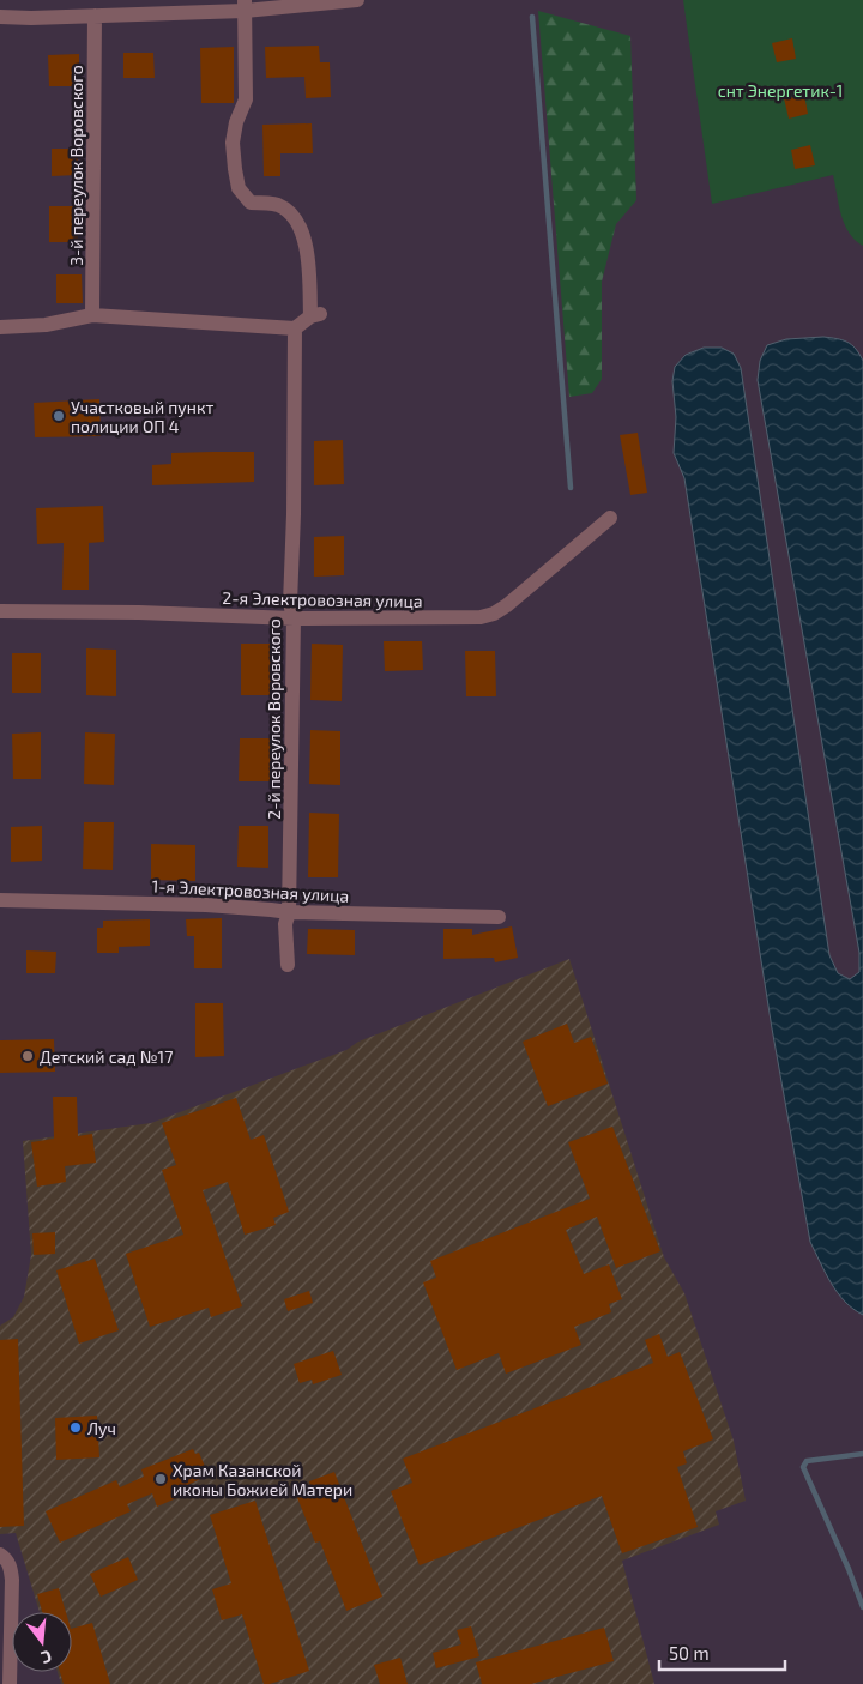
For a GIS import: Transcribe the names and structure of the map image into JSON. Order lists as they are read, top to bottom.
{
  "streets": {
    "street": [
      "3-й переулок Воровского",
      "2-я Электровозная улица",
      "2-й переулок Воровского",
      "1-я Электровозная улица"
    ]
  },
  "crossings": [
    ["2-я Электровозная улица", "2-й переулок Воровского"],
    ["2-й переулок Воровского", "1-я Электровозная улица"]
  ],
  "parks": ["снт Энергетик-1"],
  "places": [
    "Участковый пункт полиции ОП 4",
    "Детский сад №17",
    "Луч",
    "Храм Казанской иконы Божией Матери"
  ],
  "scale_bar": "50 m",
  "north": "bottom"
}
